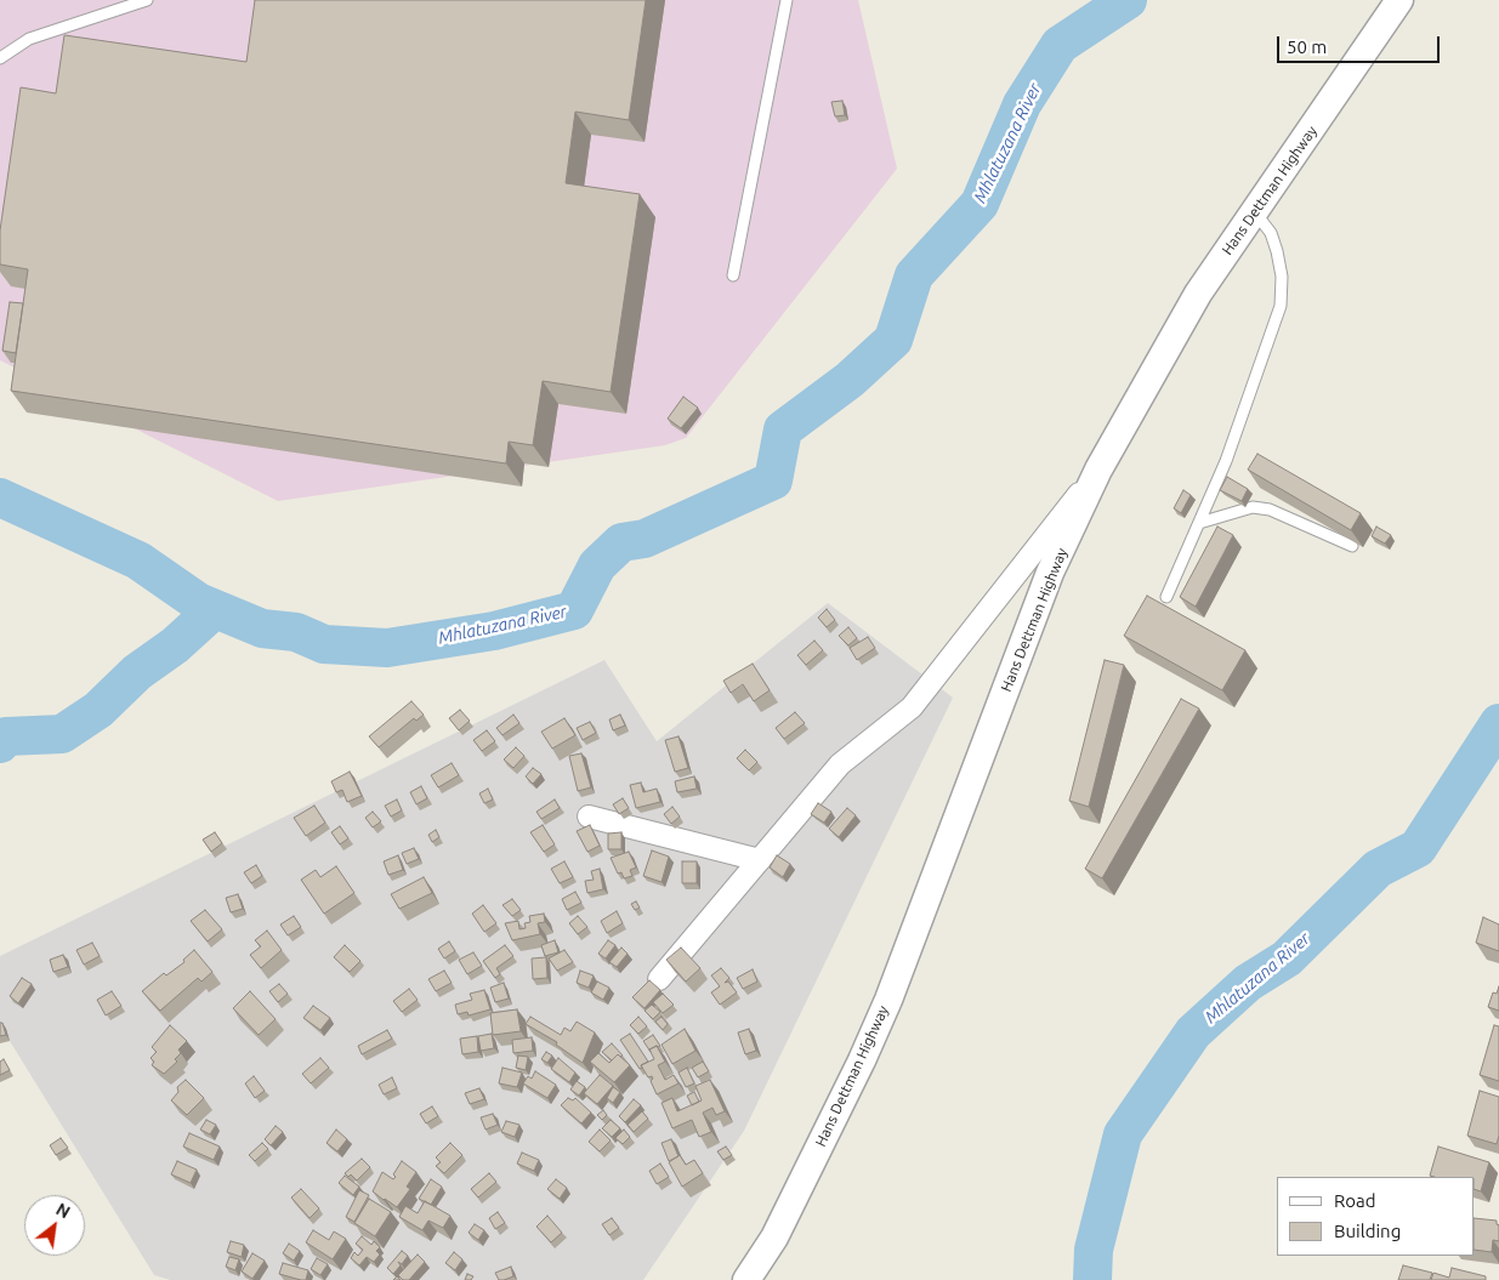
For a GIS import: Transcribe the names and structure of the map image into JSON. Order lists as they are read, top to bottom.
{
  "streets": {
    "street": ["Hans Dettman Highway"]
  },
  "water": ["Mhlatuzana River"],
  "legend": ["Road", "Building"],
  "scale_bar": "50 m",
  "north": "top right"
}
